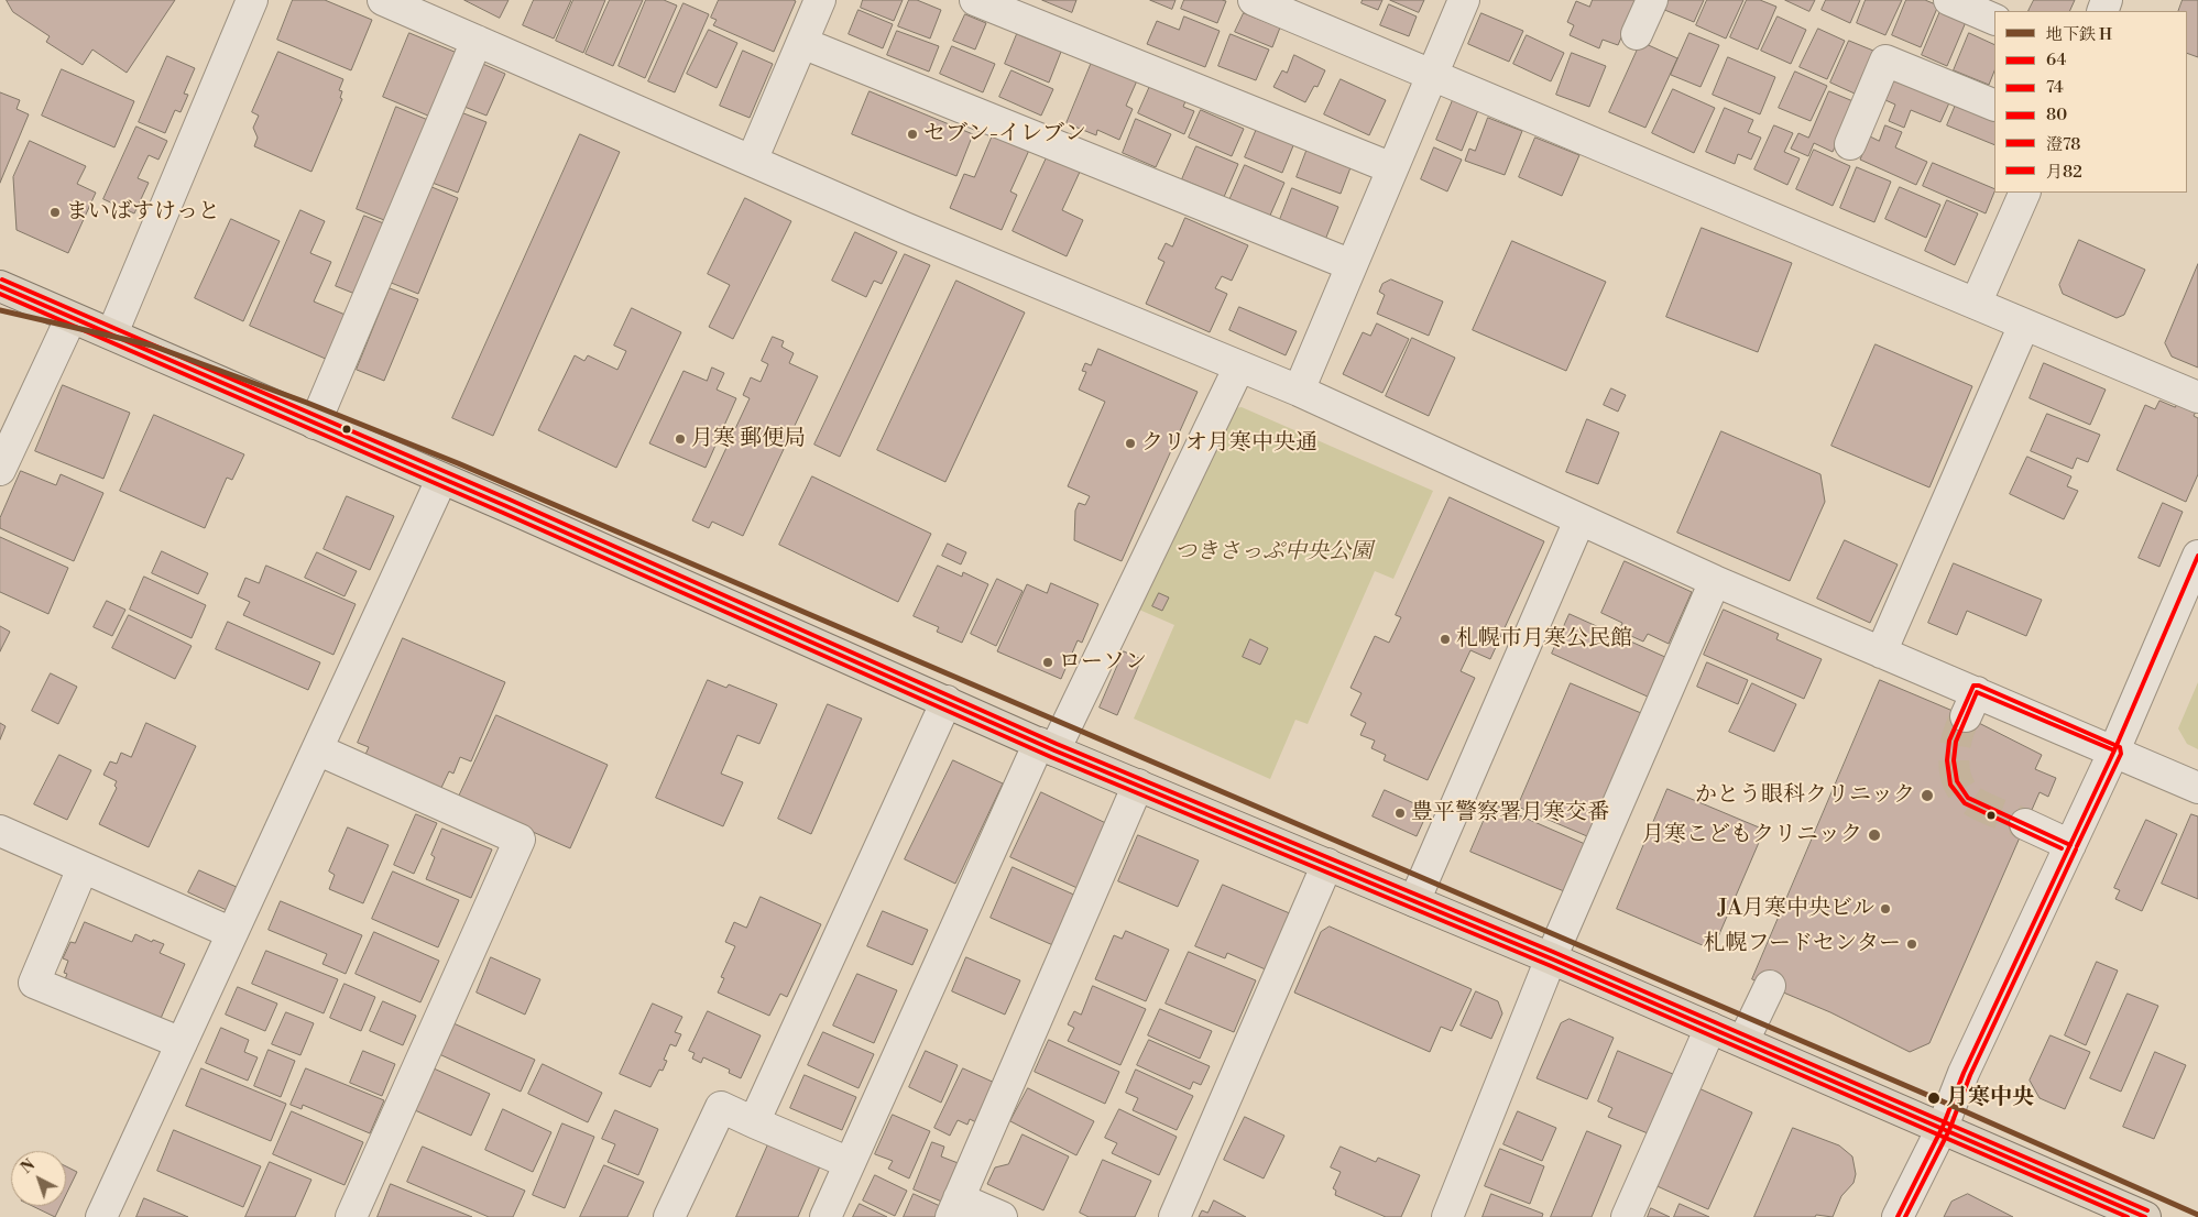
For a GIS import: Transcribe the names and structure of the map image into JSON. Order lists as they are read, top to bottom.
{
  "parks": ["つきさっぷ中央公園"],
  "places": [
    "セブン-イレブン",
    "まいばすけっと",
    "月寒 郵便局",
    "クリオ月寒中央通",
    "札幌市月寒公民館",
    "ローソン",
    "かとう眼科クリニック",
    "豊平警察署月寒交番",
    "月寒こどもクリニック",
    "JA月寒中央ビル",
    "札幌フードセンター",
    "月寒中央"
  ],
  "lines": [
    "transit line 80",
    "transit line 64",
    "transit line 74",
    "metro line H",
    "transit line 澄78",
    "transit line 月82"
  ],
  "legend": [
    "地下鉄 H",
    "64",
    "74",
    "80",
    "澄78",
    "月82"
  ],
  "north": "top left"
}
